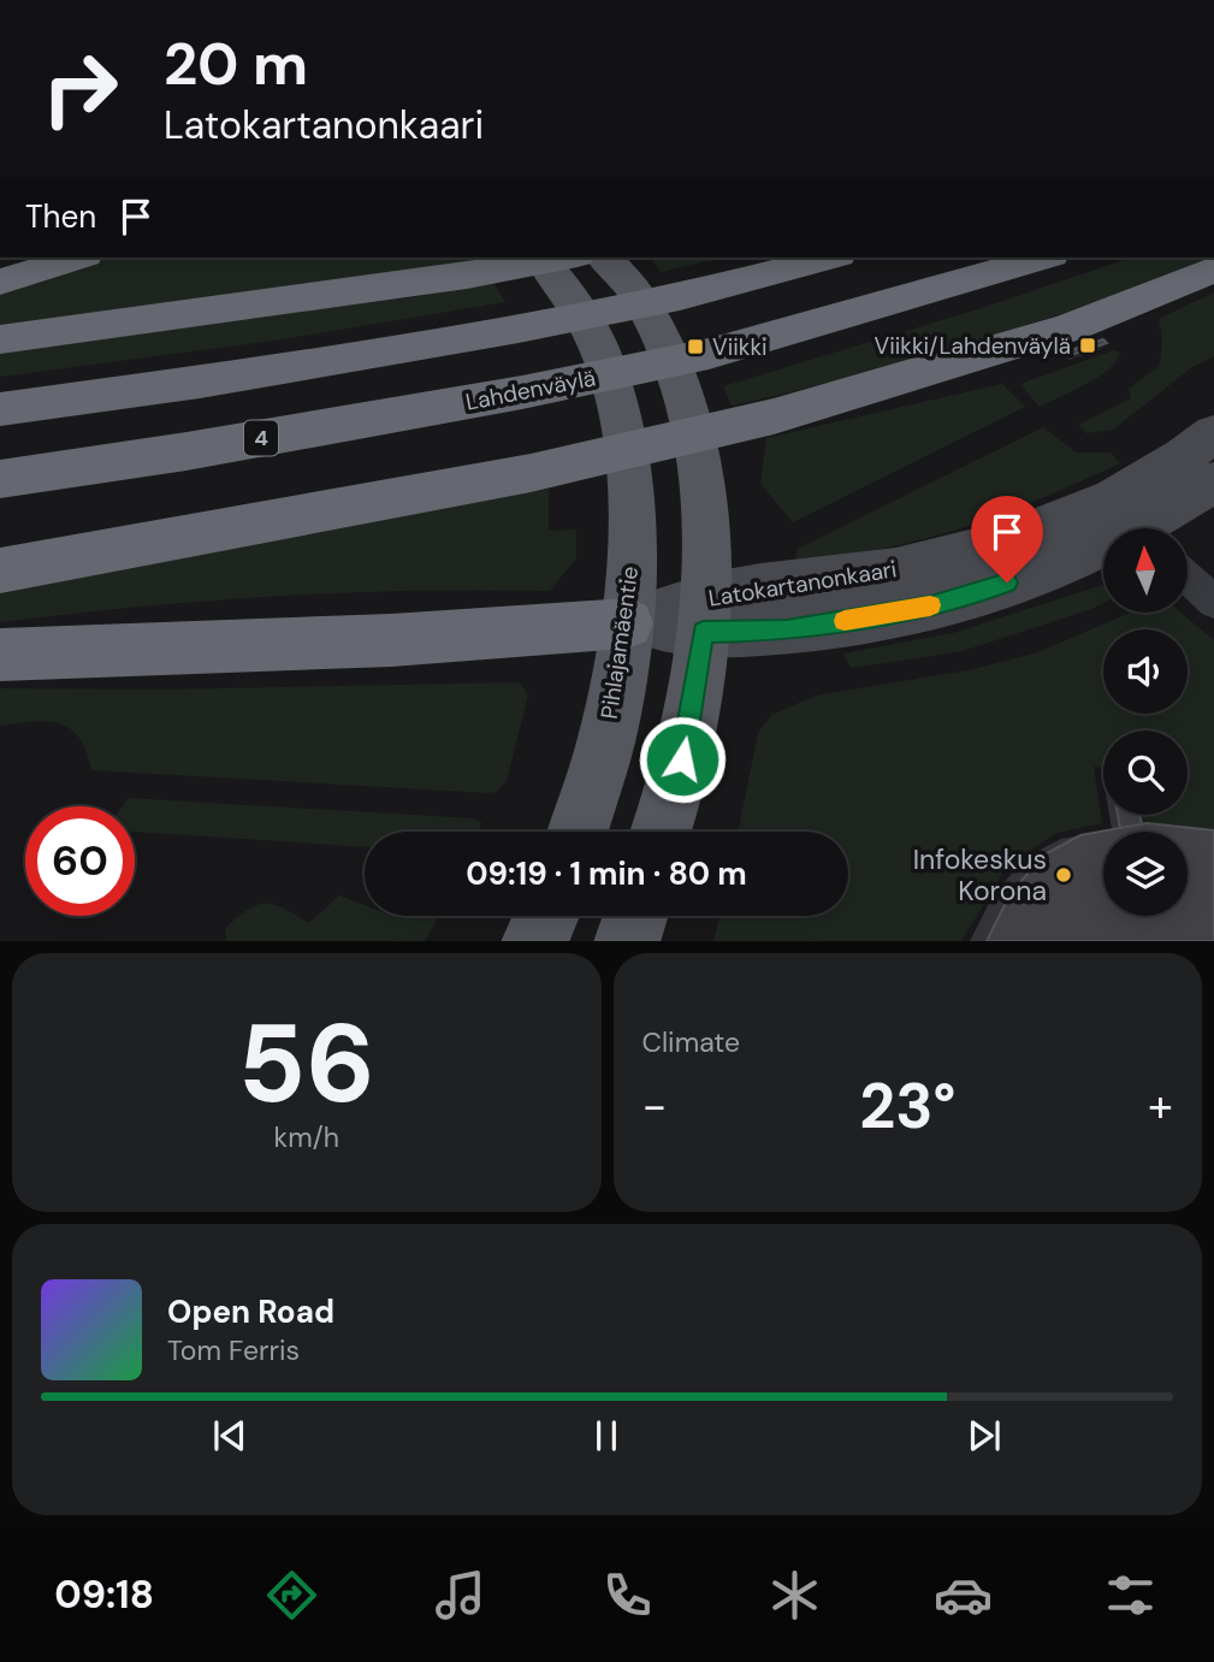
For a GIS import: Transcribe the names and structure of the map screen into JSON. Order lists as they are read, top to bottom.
{
  "streets": {
    "highway": ["Lahdenväylä", "4"],
    "main road": ["Pihlajamäentie"],
    "street": ["Latokartanonkaari"]
  },
  "crossings": [
    ["Latokartanonkaari", "Pihlajamäentie"]
  ],
  "places": {
    "transit": ["Viikki/Lahdenväylä", "Viikki"],
    "other": ["Infokeskus Korona"]
  },
  "north": "top",
  "page": {
    "turn": ["20 m", "Latokartanonkaari"],
    "then": "Then",
    "limit": "60",
    "trip": "09:19 · 1 min · 80 m",
    "tile": [
      ["56", "km/h"],
      "Climate"
    ],
    "heat": ["−", "23°", "+"],
    "song": ["Open Road", "Tom Ferris"],
    "tabs": "09:18"
  }
}
